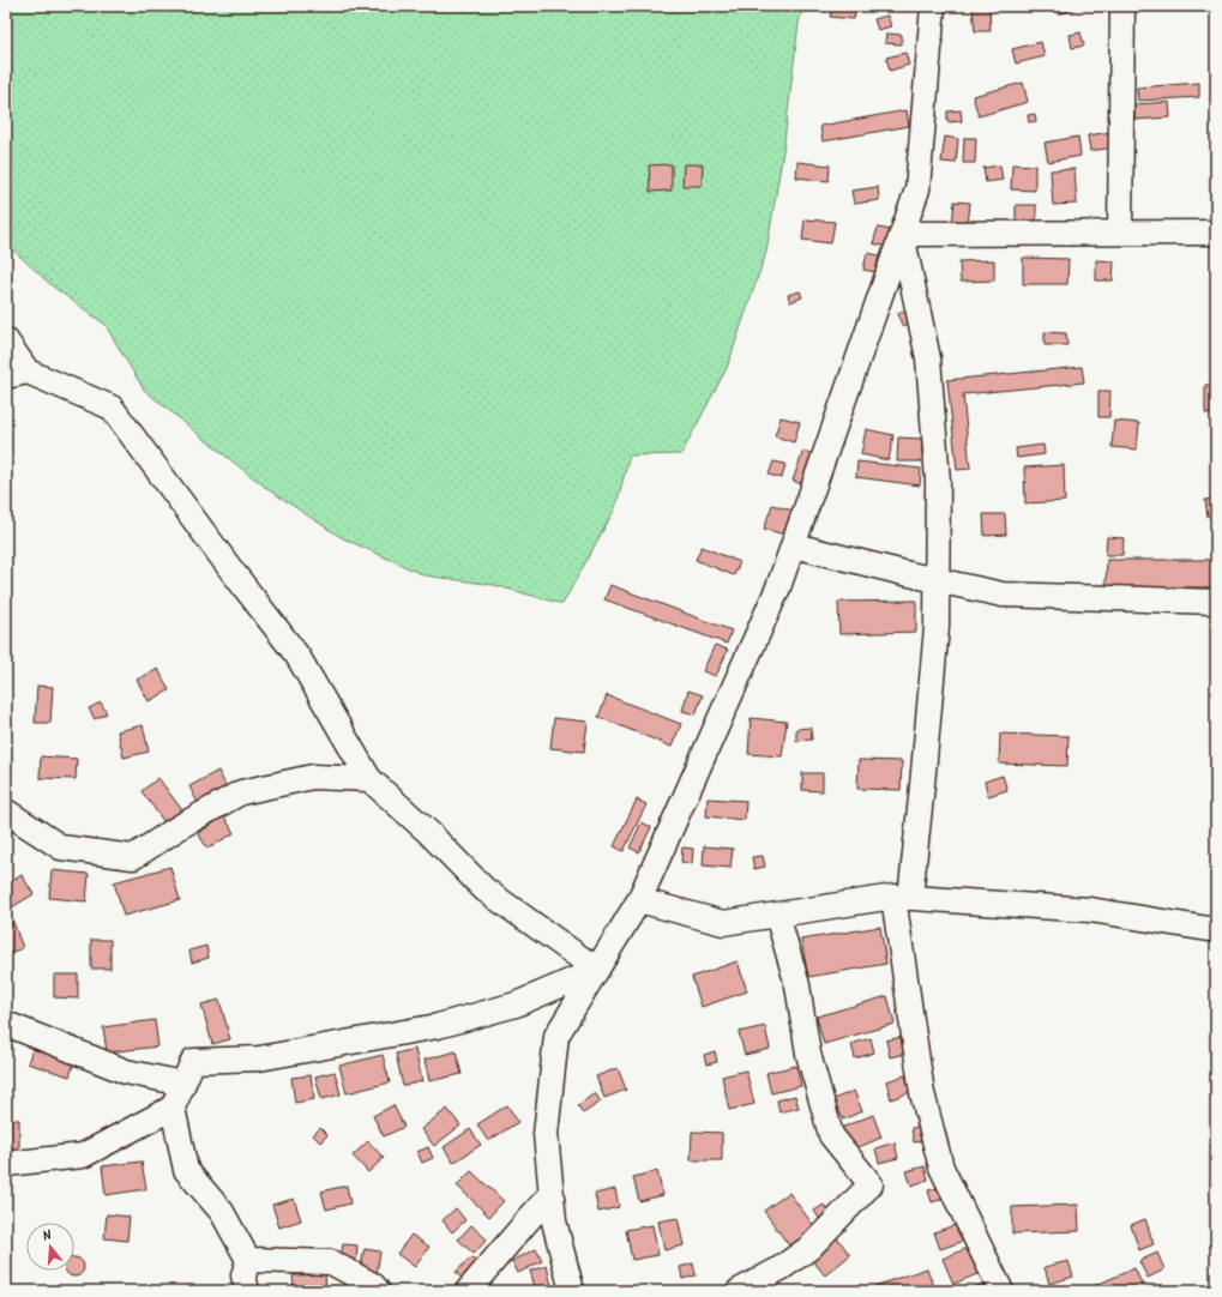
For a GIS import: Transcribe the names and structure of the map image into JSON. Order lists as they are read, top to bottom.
{
  "north": "top"
}
